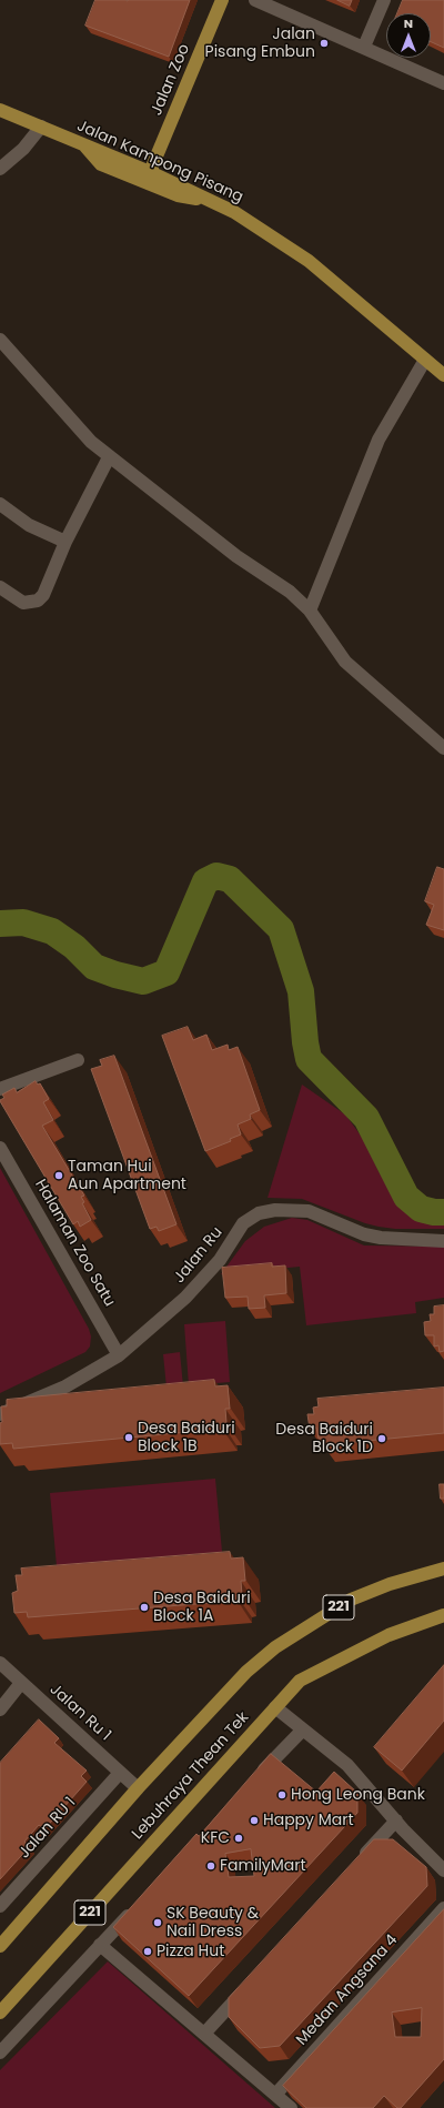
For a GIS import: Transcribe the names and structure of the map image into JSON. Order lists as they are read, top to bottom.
{
  "streets": {
    "main road": [
      "Jalan Zoo",
      "Jalan Kampong Pisang",
      "221",
      "Lebuhraya Thean Tek"
    ],
    "street": [
      "Halaman Zoo Satu",
      "Jalan Ru",
      "Jalan Ru 1",
      "Jalan RU 1",
      "Medan Angsana 4"
    ]
  },
  "crossings": [
    ["Jalan Zoo", "Jalan Kampong Pisang"],
    ["Halaman Zoo Satu", "Jalan Ru"],
    ["Jalan Ru 1", "Lebuhraya Thean Tek"],
    ["Jalan Ru 1", "Jalan RU 1"]
  ],
  "places": [
    "Jalan Pisang Embun",
    "Taman Hui Aun Apartment",
    "Desa Baiduri Block 1B",
    "Desa Baiduri Block 1D",
    "Desa Baiduri Block 1A",
    "Hong Leong Bank",
    "Happy Mart",
    "KFC",
    "FamilyMart",
    "SK Beauty & Nail Dress",
    "Pizza Hut"
  ],
  "north": "top"
}
